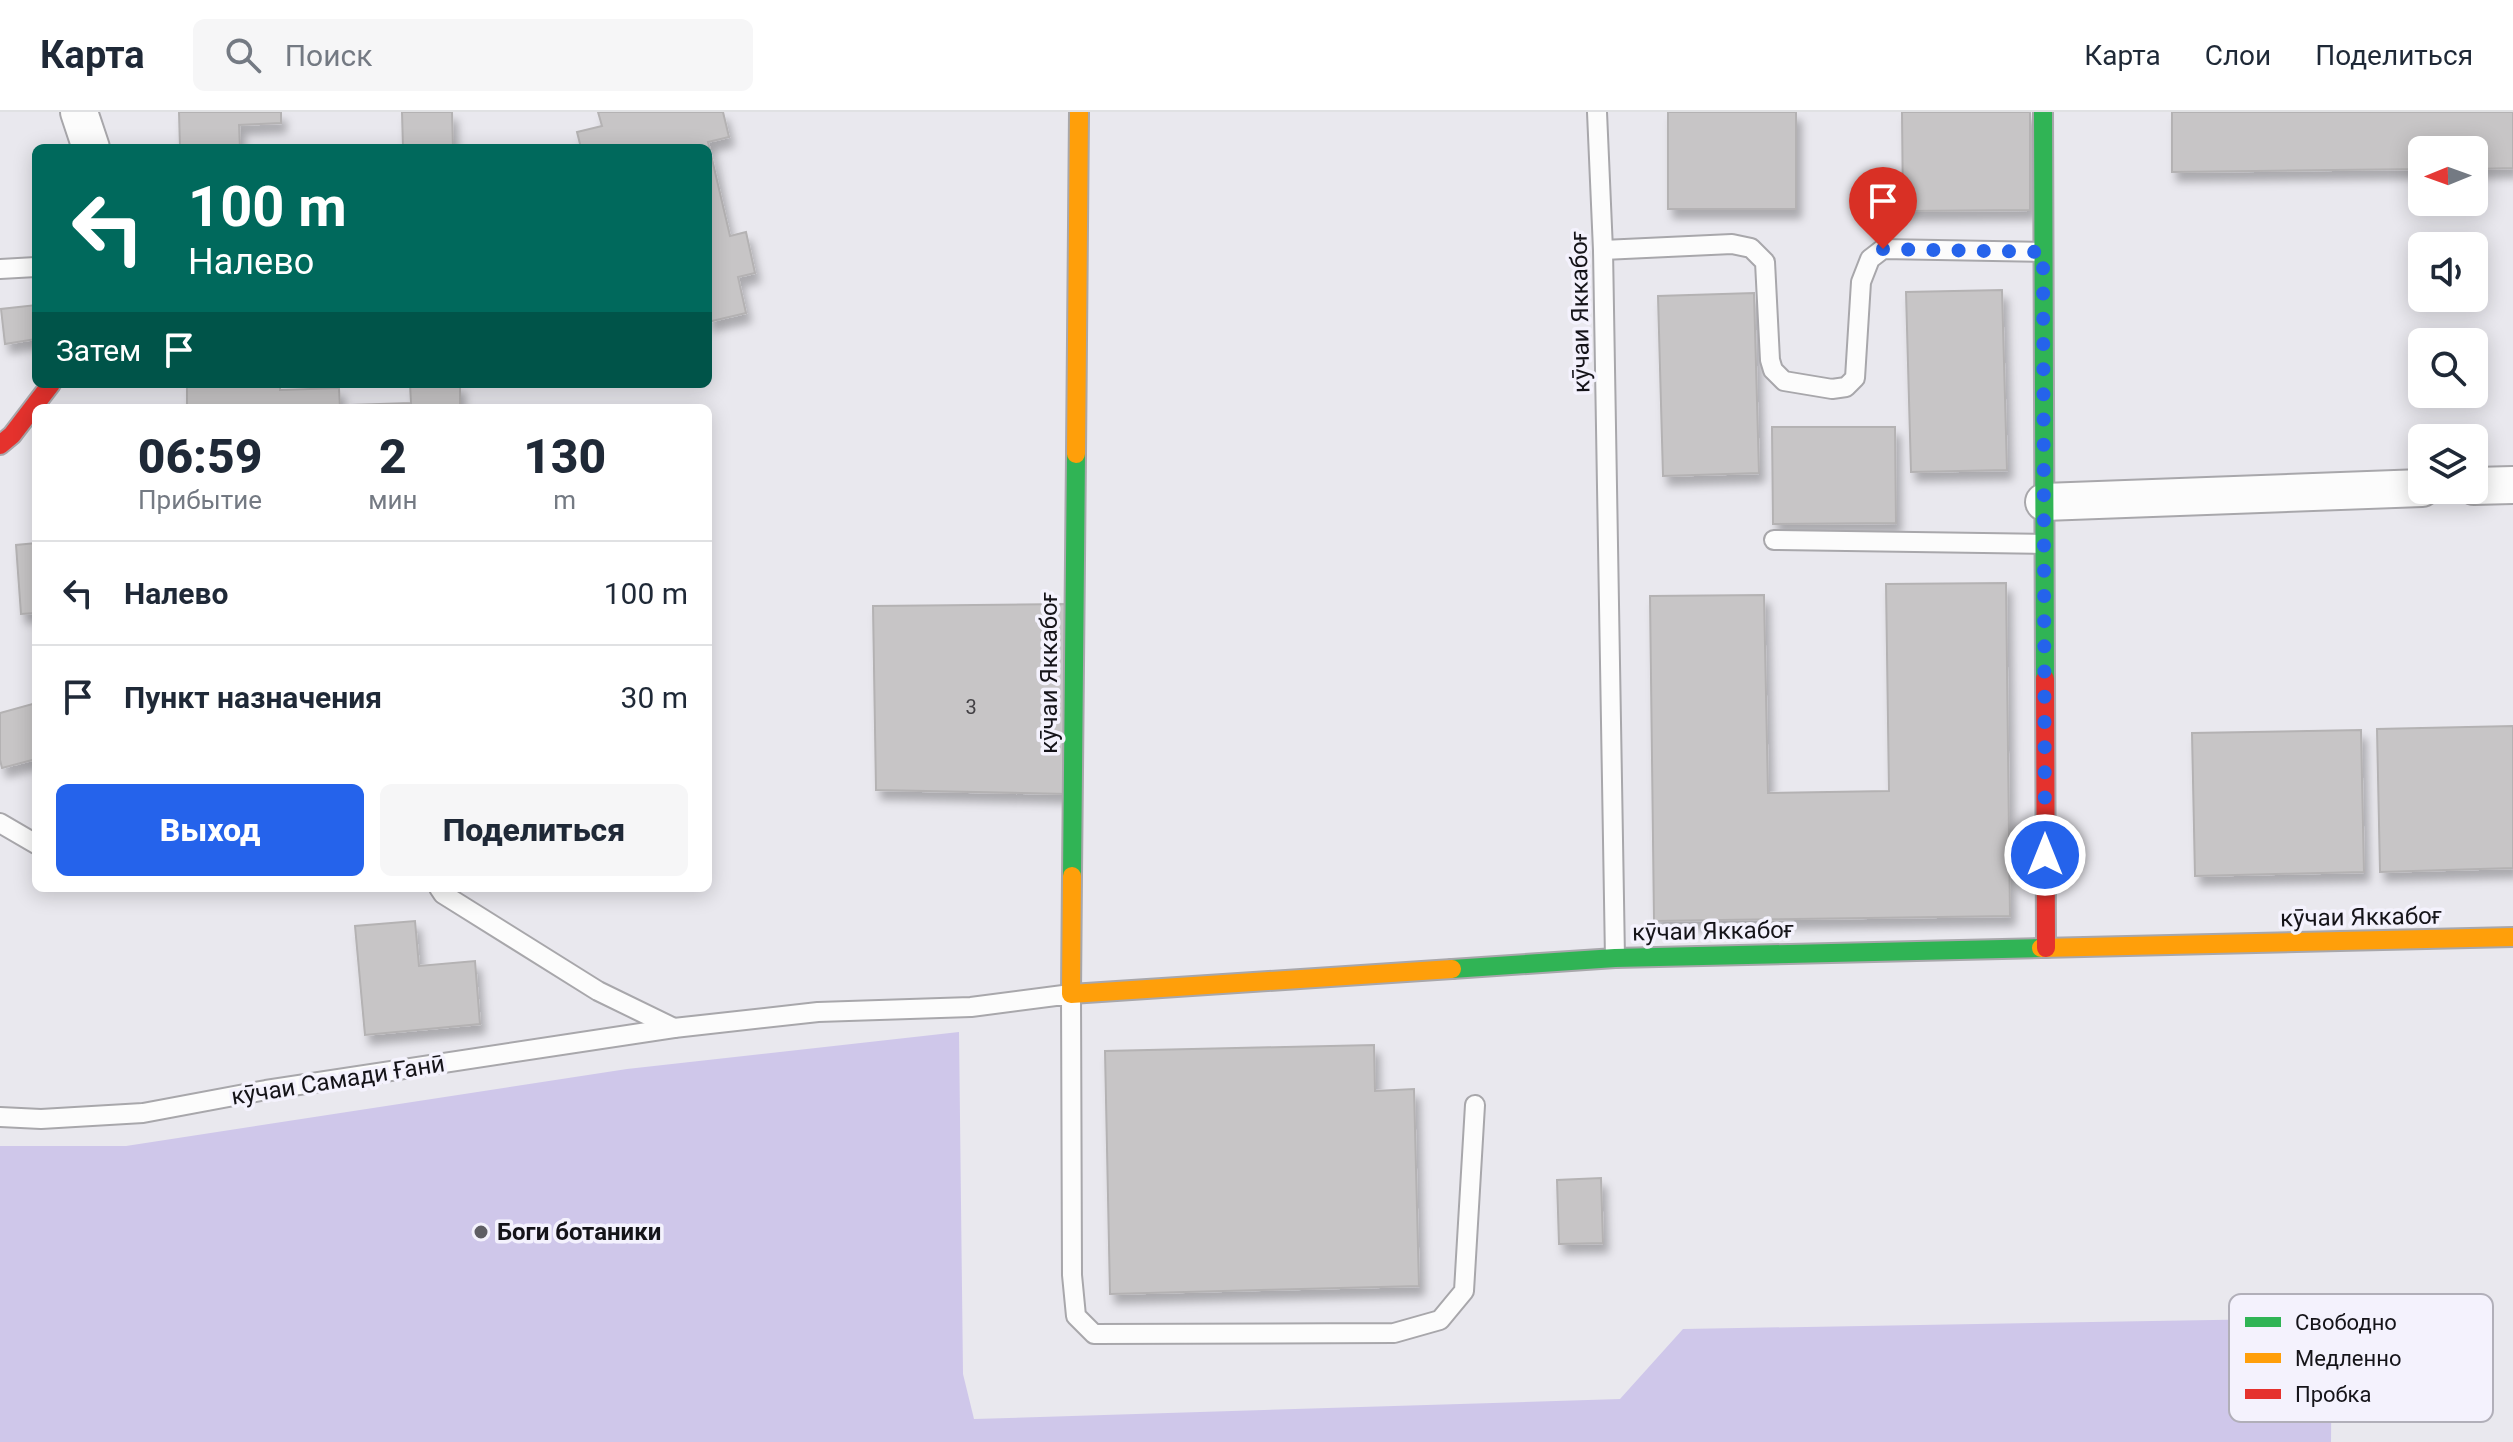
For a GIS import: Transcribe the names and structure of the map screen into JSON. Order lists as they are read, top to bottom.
{
  "streets": {
    "street": ["кӯчаи Яккабоғ"],
    "lane": ["кӯчаи Самади Ғанӣ"]
  },
  "crossings": [
    ["кӯчаи Яккабоғ", "кӯчаи Самади Ғанӣ"]
  ],
  "places": ["Боги ботаники"],
  "house_numbers": ["3"],
  "legend": ["Свободно", "Медленно", "Пробка"],
  "north": "left",
  "page": {
    "header": "Карта",
    "search": "Поиск",
    "nav": ["Карта", "Слои", "Поделиться"],
    "turn": ["100 m", "Налево"],
    "then": "Затем",
    "eta": [
      "06:59",
      "Прибытие",
      "2",
      "мин",
      "130",
      "m"
    ],
    "list": [
      {
        "name": "Налево",
        "value": "100 m"
      },
      {
        "name": "Пункт назначения",
        "value": "30 m"
      }
    ],
    "buttons": ["Выход", "Поделиться"]
  }
}
